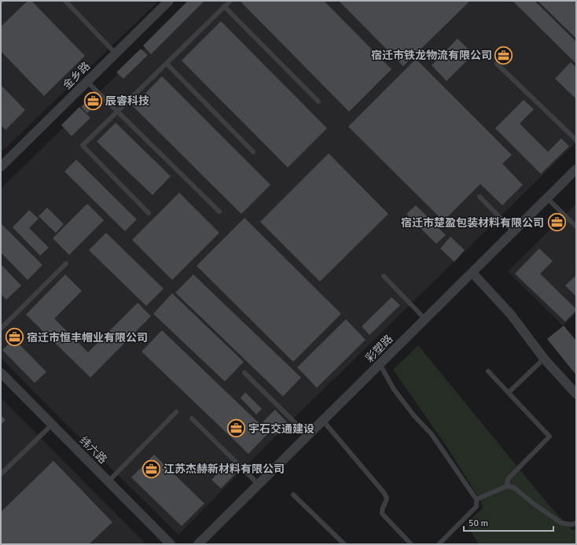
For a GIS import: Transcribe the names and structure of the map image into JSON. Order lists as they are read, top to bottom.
{
  "streets": {
    "street": ["金乡路", "彩塑路", "纬六路"]
  },
  "places": {
    "office": [
      "宿迁市铁龙物流有限公司",
      "辰睿科技",
      "宿迁市楚盈包装材料有限公司",
      "宿迁市恒丰帽业有限公司",
      "宇石交通建设",
      "江苏杰赫新材料有限公司"
    ]
  },
  "scale_bar": "50 m"
}
